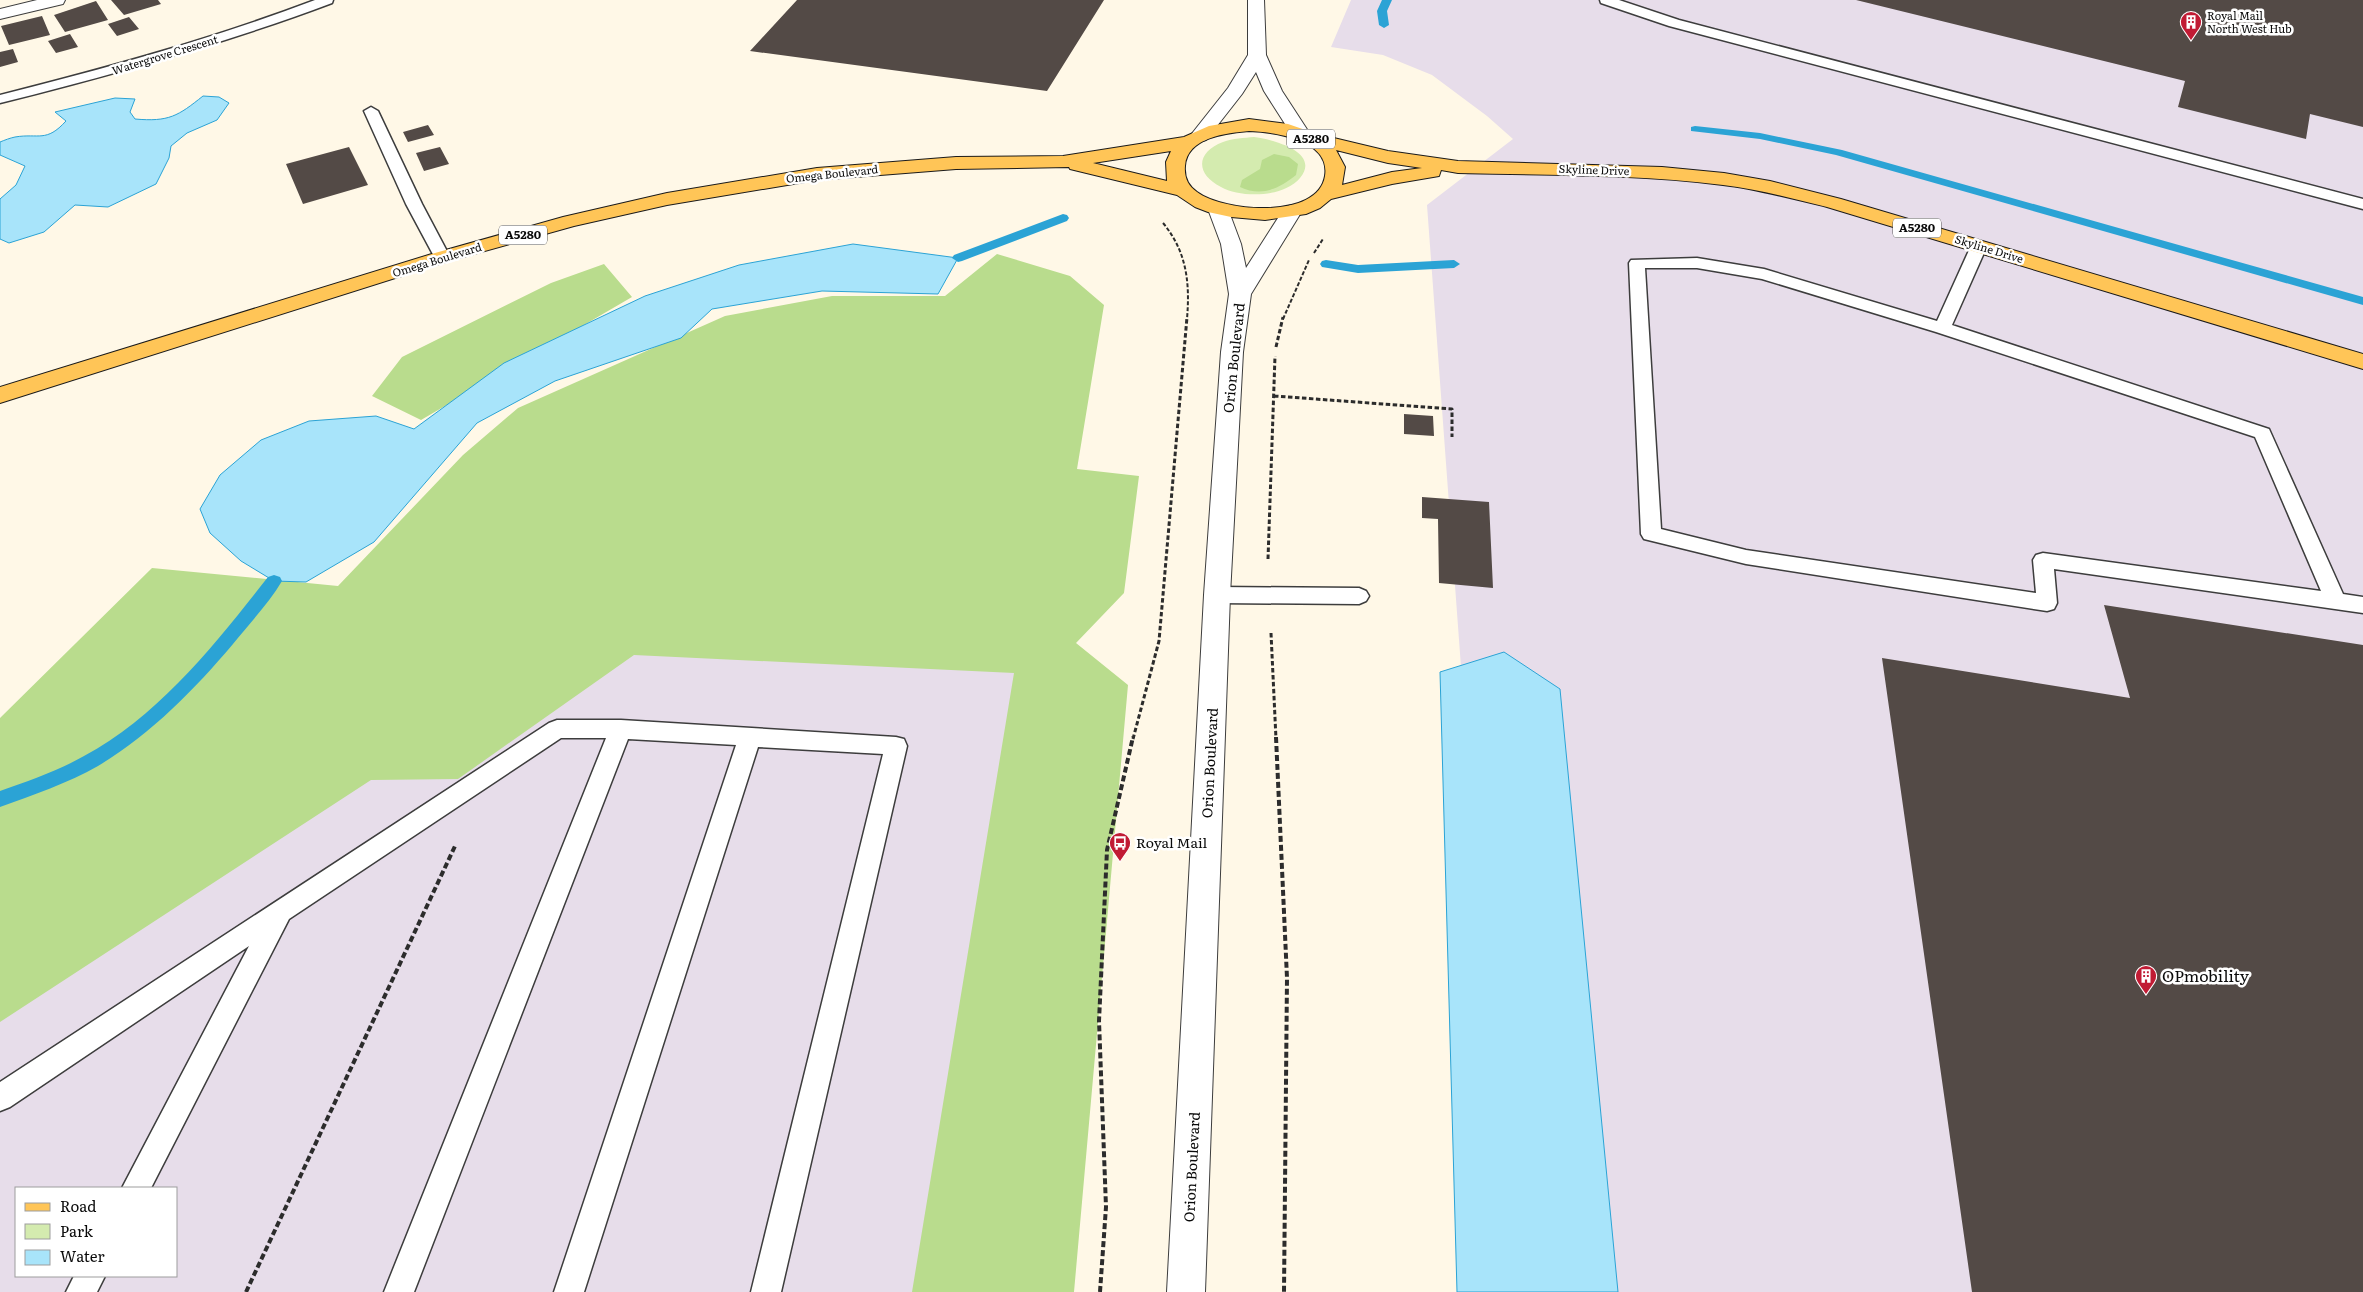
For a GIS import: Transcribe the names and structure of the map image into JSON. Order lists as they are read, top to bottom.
{
  "streets": {
    "main road": ["A5280", "Skyline Drive", "Omega Boulevard"],
    "street": ["Orion Boulevard"],
    "lane": ["Watergrove Crescent"]
  },
  "crossings": [
    ["A5280", "Skyline Drive"],
    ["A5280", "Omega Boulevard"],
    ["A5280", "Orion Boulevard"],
    ["Skyline Drive", "Omega Boulevard"],
    ["Skyline Drive", "Orion Boulevard"],
    ["Omega Boulevard", "Orion Boulevard"]
  ],
  "places": {
    "building": ["Royal Mail North West Hub", "OPmobility"],
    "bus stop": ["Royal Mail"]
  },
  "legend": ["Road", "Park", "Water"]
}
